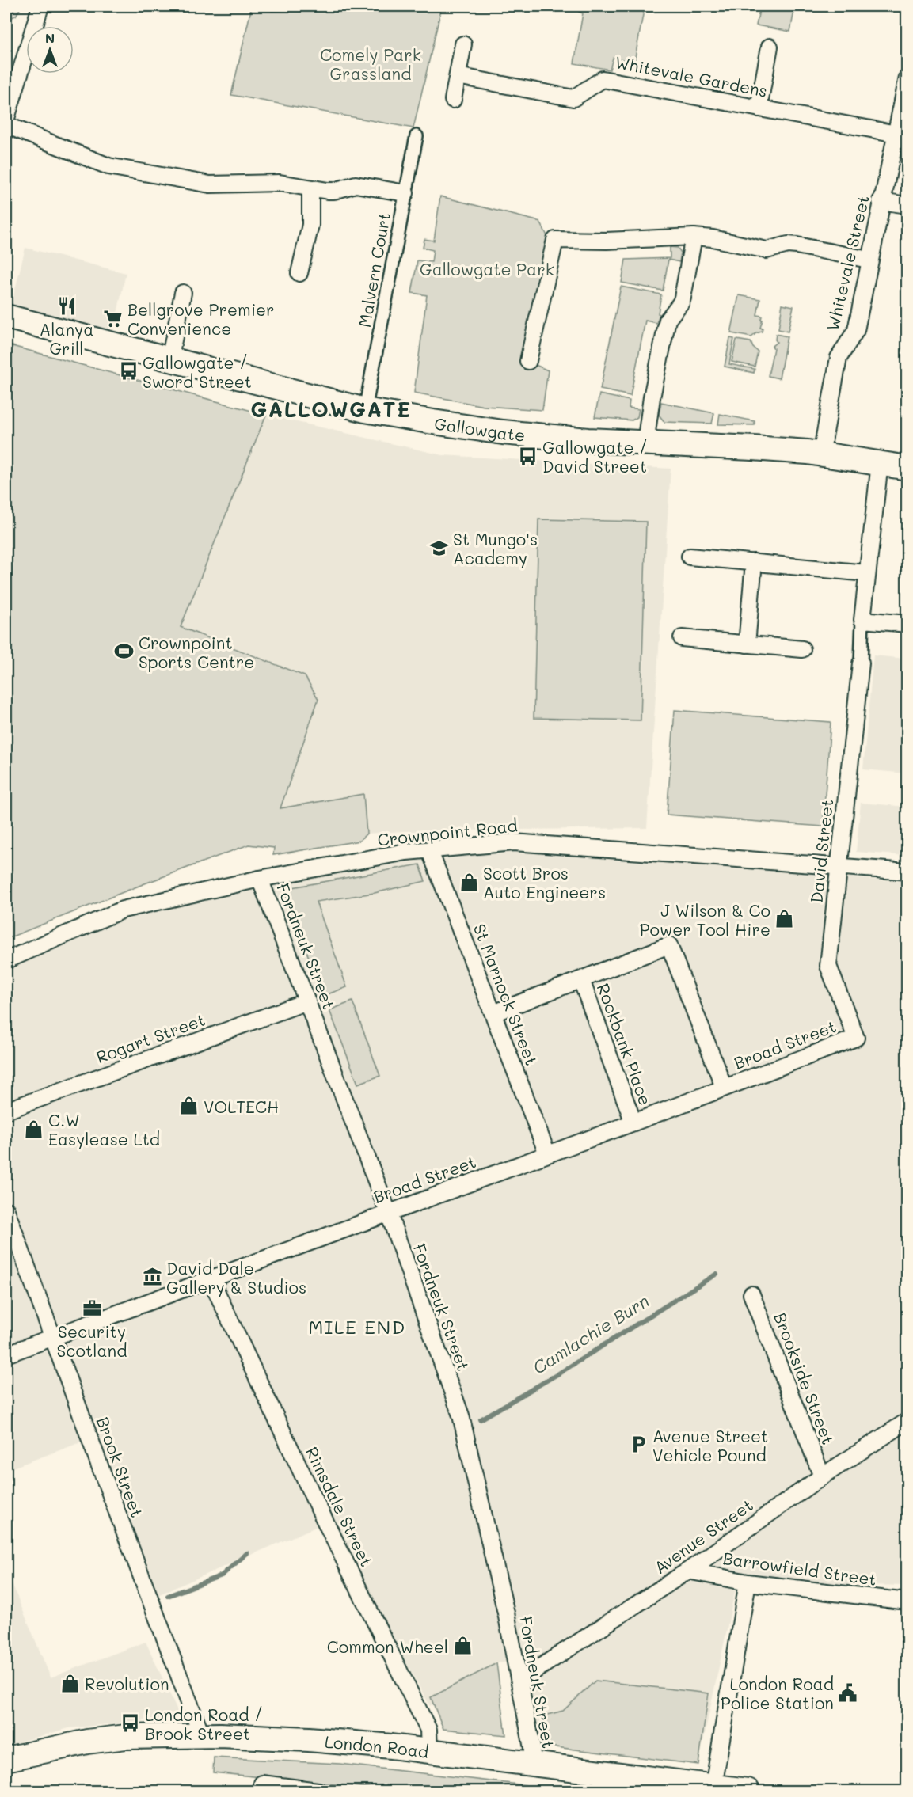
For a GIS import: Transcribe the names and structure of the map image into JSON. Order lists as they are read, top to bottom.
{
  "streets": {
    "main road": ["Gallowgate", "London Road"],
    "street": [
      "Whitevale Gardens",
      "Whitevale Street",
      "Malvern Court",
      "Crownpoint Road",
      "David Street",
      "Fordneuk Street",
      "St Marnock Street",
      "Rogart Street",
      "Rockbank Place",
      "Broad Street",
      "Brookside Street",
      "Brook Street",
      "Rimsdale Street",
      "Avenue Street",
      "Barrowfield Street"
    ]
  },
  "crossings": [
    ["Whitevale Gardens", "Whitevale Street"],
    ["Whitevale Street", "Gallowgate"],
    ["Malvern Court", "Gallowgate"],
    ["Crownpoint Road", "David Street"],
    ["Crownpoint Road", "Fordneuk Street"],
    ["Crownpoint Road", "St Marnock Street"],
    ["David Street", "Broad Street"],
    ["Fordneuk Street", "Rogart Street"],
    ["Fordneuk Street", "Broad Street"],
    ["Fordneuk Street", "Avenue Street"],
    ["Fordneuk Street", "London Road"],
    ["St Marnock Street", "Broad Street"],
    ["Rockbank Place", "Broad Street"],
    ["Broad Street", "Brook Street"],
    ["Broad Street", "Rimsdale Street"],
    ["Brookside Street", "Avenue Street"],
    ["Brook Street", "London Road"],
    ["Rimsdale Street", "London Road"],
    ["Avenue Street", "Barrowfield Street"]
  ],
  "districts": ["GALLOWGATE", "MILE END"],
  "water": ["Camlachie Burn"],
  "parks": ["Comely Park Grassland", "Gallowgate Park"],
  "places": {
    "restaurant": ["Alanya Grill"],
    "supermarket": ["Bellgrove Premier Convenience"],
    "bus stop": ["Gallowgate / Sword Street", "Gallowgate / David Street", "London Road / Brook Street"],
    "school or university": ["St Mungo's Academy"],
    "sports": ["Crownpoint Sports Centre"],
    "shop": [
      "Scott Bros Auto Engineers",
      "J Wilson & Co Power Tool Hire",
      "VOLTECH",
      "C.W Easylease Ltd",
      "Common Wheel",
      "Revolution"
    ],
    "museum": ["David Dale Gallery & Studios"],
    "office": ["Security Scotland"],
    "parking": ["Avenue Street Vehicle Pound"],
    "public building": ["London Road Police Station"]
  },
  "north": "top"
}
